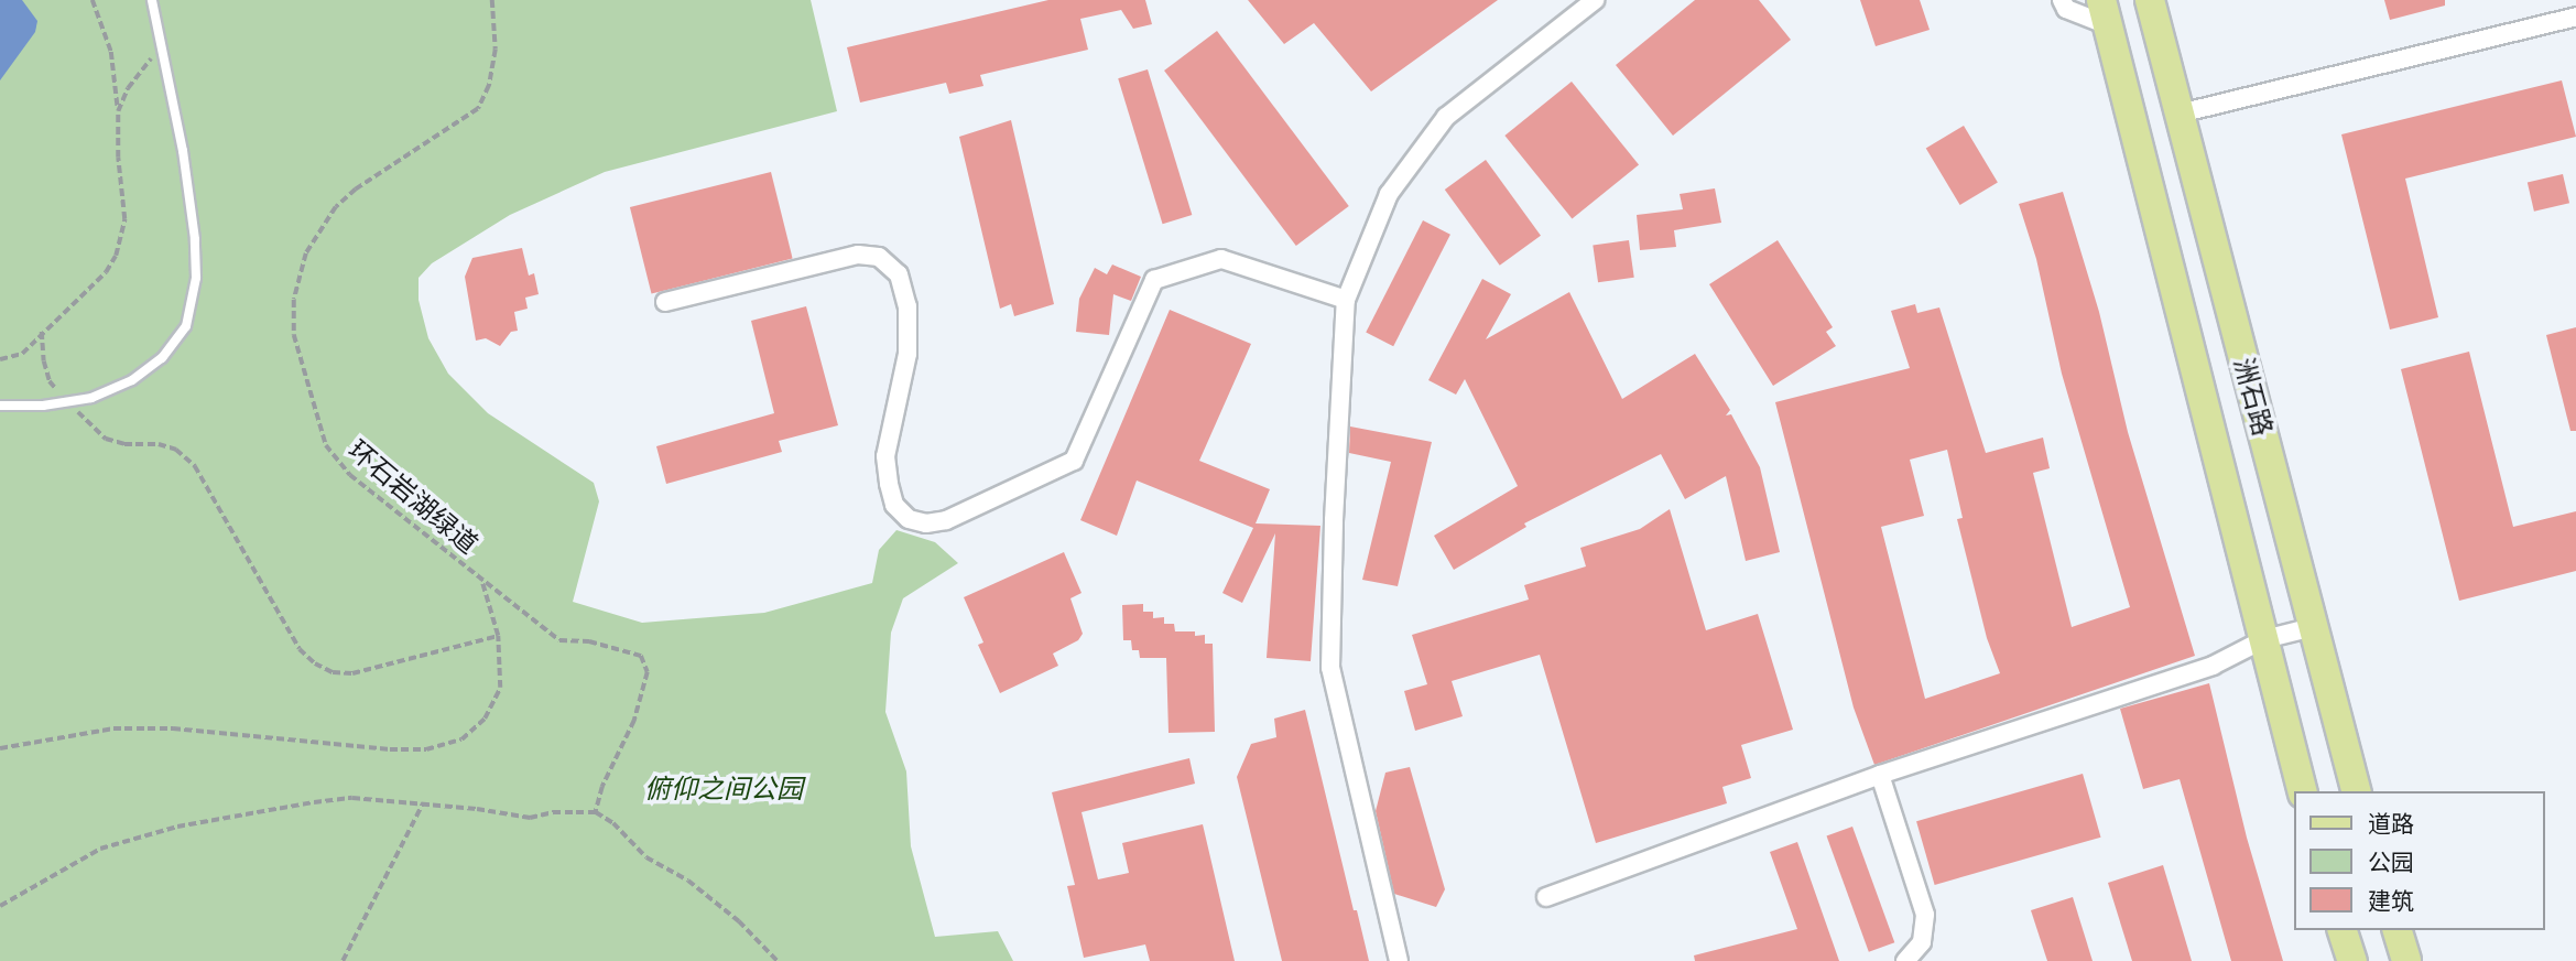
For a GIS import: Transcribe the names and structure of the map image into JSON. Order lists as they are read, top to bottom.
{
  "streets": {
    "main road": ["洲石路"],
    "path": ["环石岩湖绿道"]
  },
  "parks": ["俯仰之间公园"],
  "legend": ["道路", "公园", "建筑"]
}
